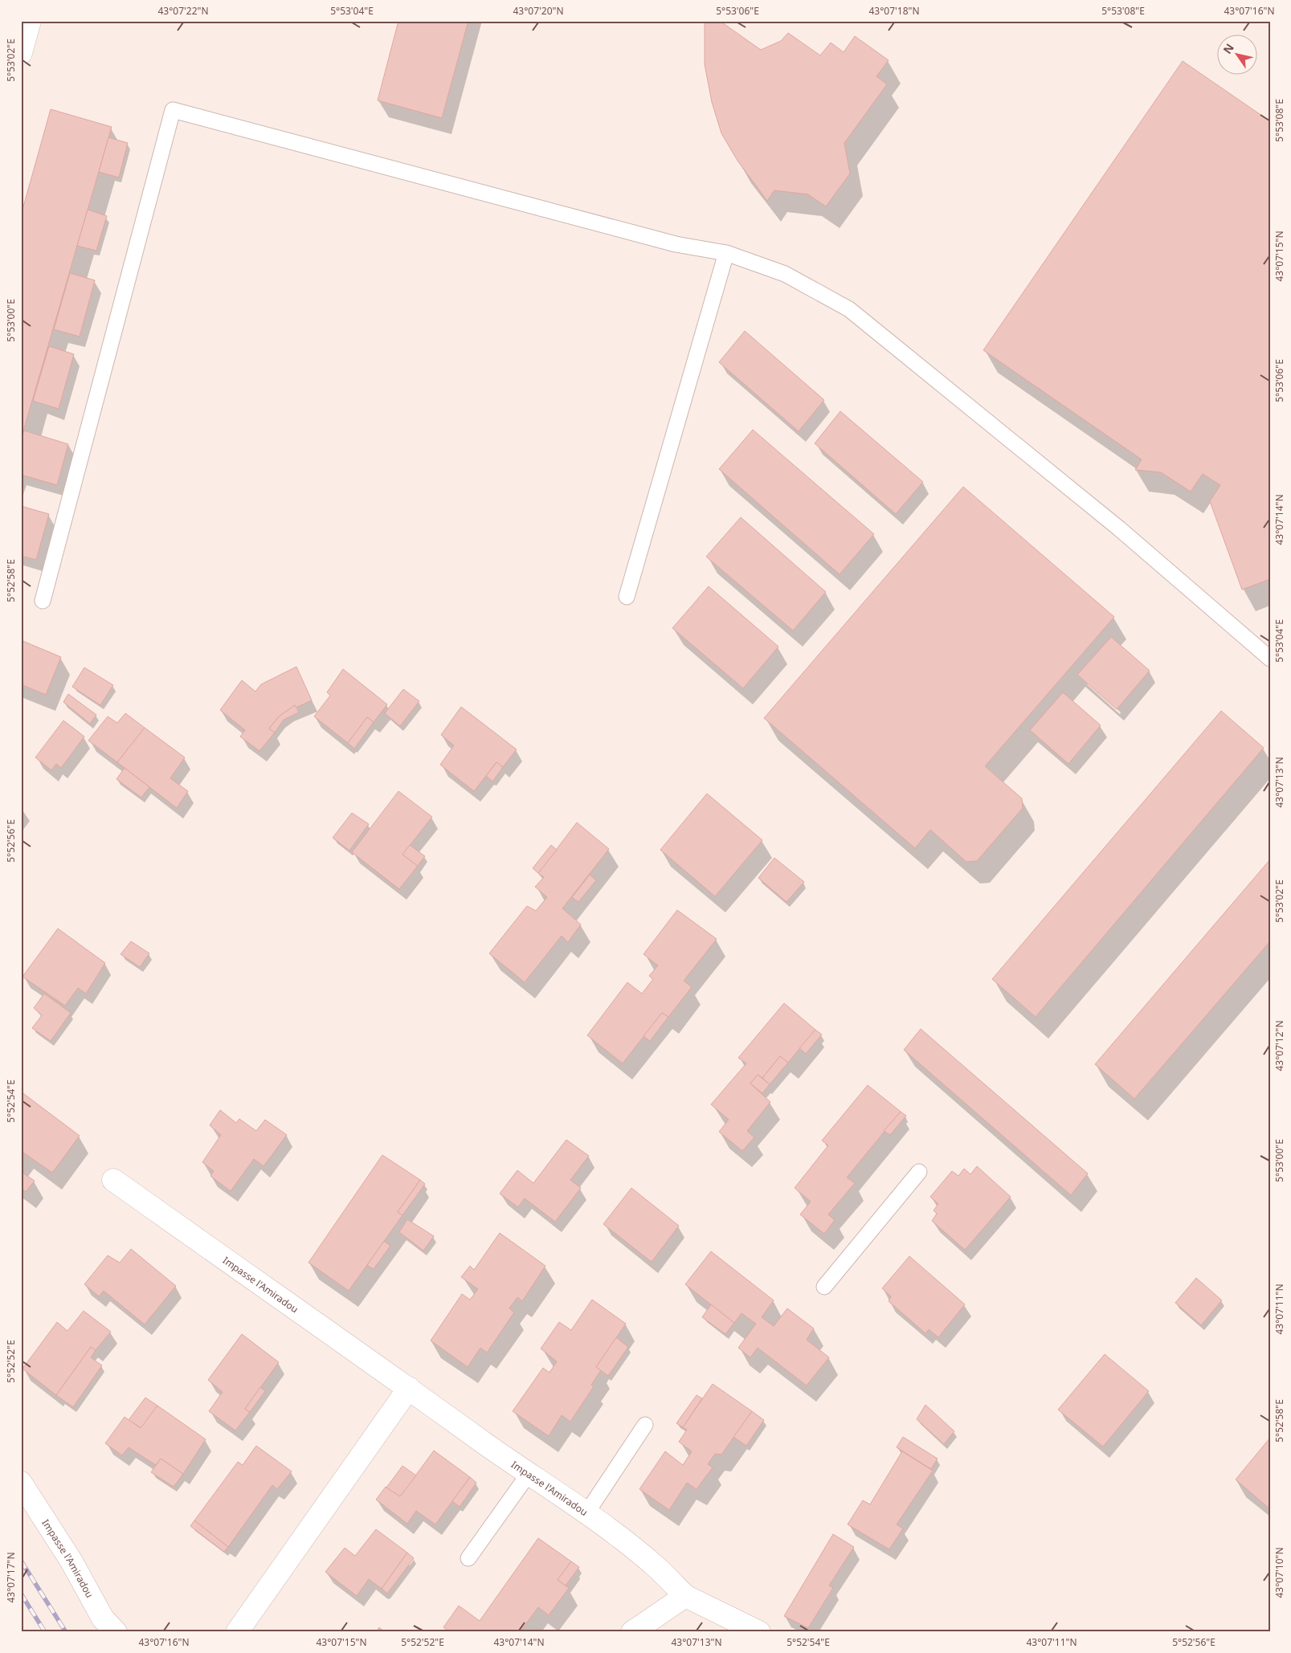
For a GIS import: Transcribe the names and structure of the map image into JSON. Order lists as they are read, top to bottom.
{
  "streets": {
    "street": ["Impasse l'Amiradou"]
  },
  "north": "top left",
  "coordinates": [
    "43°07'22\"N",
    "5°53'04\"E",
    "43°07'20\"N",
    "5°53'06\"E",
    "43°07'18\"N",
    "5°53'08\"E",
    "43°07'16\"N",
    "5°53'02\"E",
    "43°07'15\"N",
    "5°53'00\"E",
    "43°07'14\"N",
    "5°52'58\"E",
    "43°07'13\"N",
    "5°52'56\"E",
    "43°07'12\"N",
    "5°52'54\"E",
    "43°07'11\"N",
    "5°52'52\"E",
    "43°07'10\"N",
    "43°07'17\"N"
  ]
}
